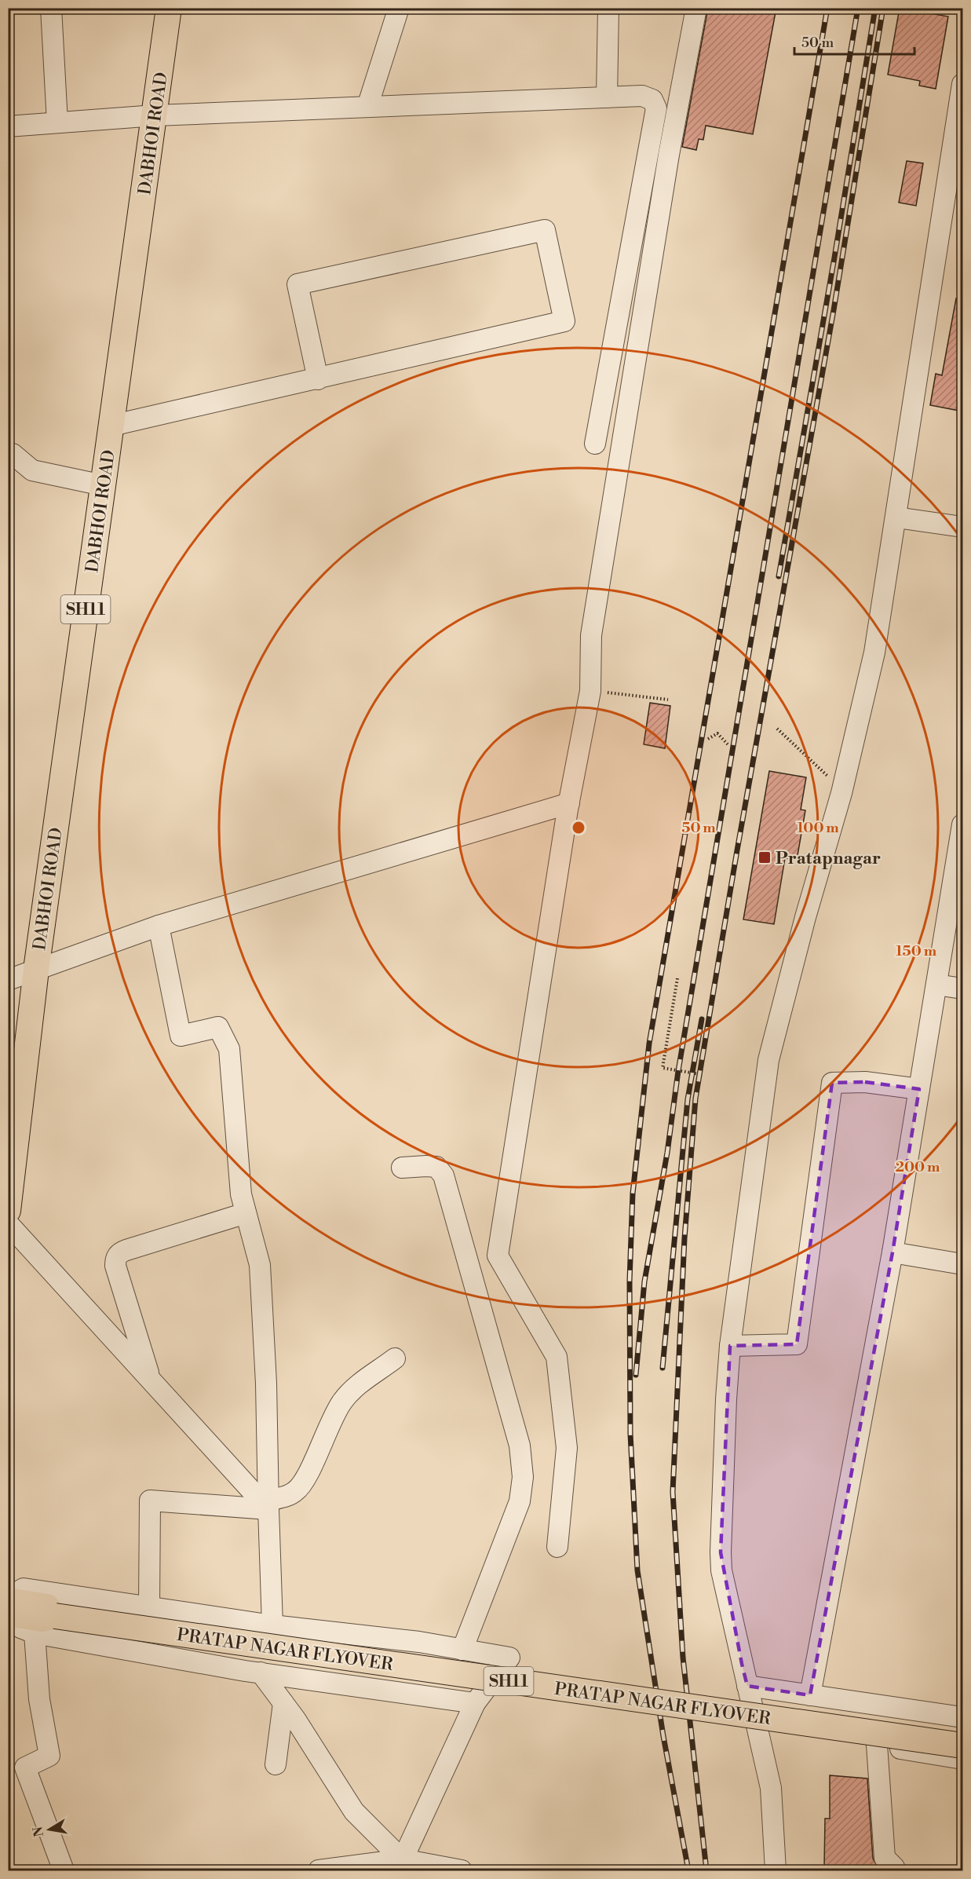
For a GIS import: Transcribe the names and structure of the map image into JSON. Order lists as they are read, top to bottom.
{
  "streets": {
    "main road": ["DABHOI ROAD", "SH11", "PRATAP NAGAR FLYOVER"]
  },
  "places": {
    "transit": ["Pratapnagar"]
  },
  "scale_bar": "50 m",
  "north": "left",
  "rings": [
    "50 m",
    "100 m",
    "150 m",
    "200 m"
  ]
}
